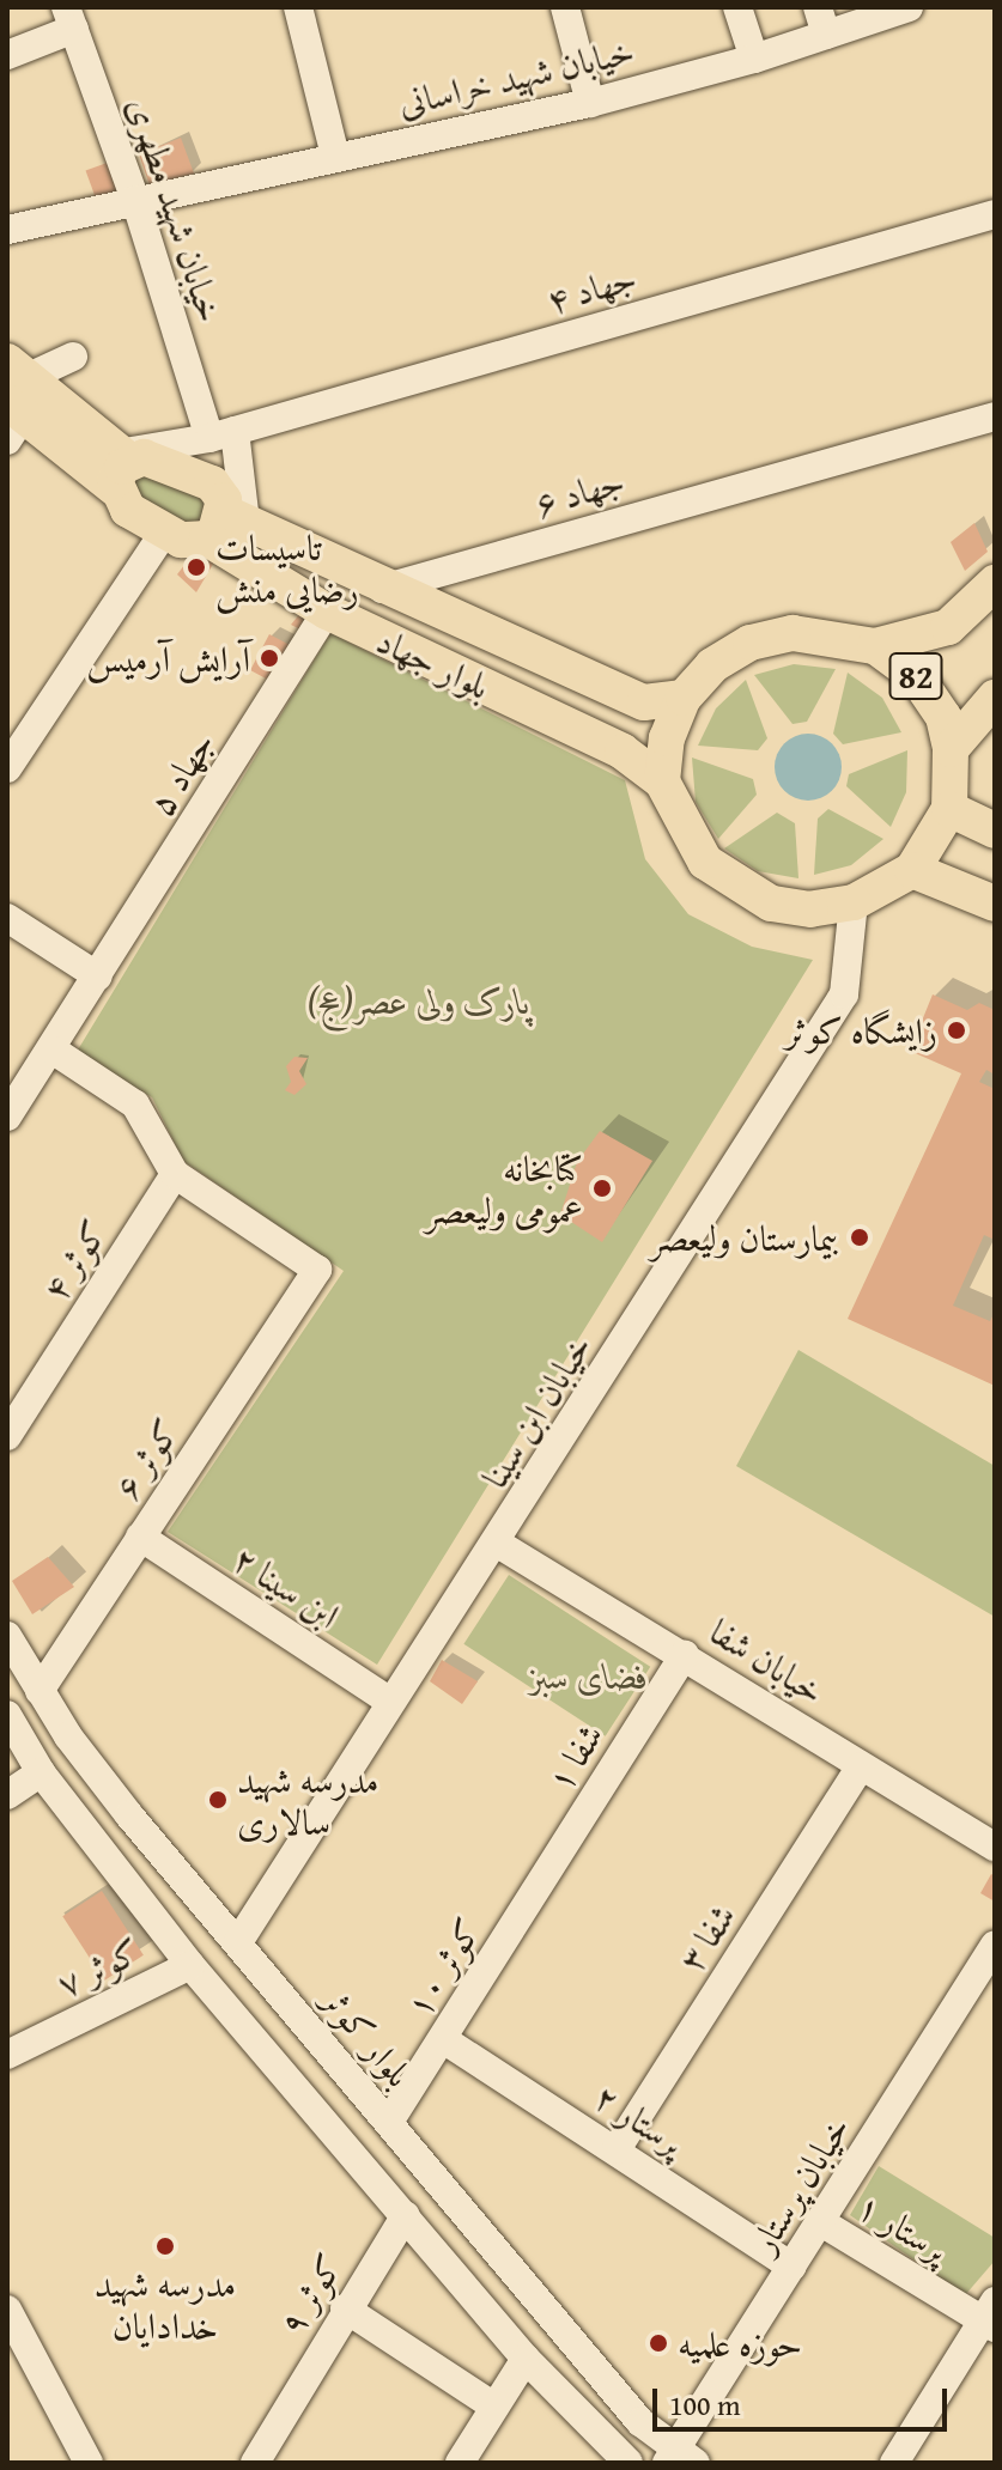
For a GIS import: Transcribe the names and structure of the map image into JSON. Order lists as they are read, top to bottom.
{
  "streets": {
    "main road": ["بلوار جهاد", "82"],
    "street": [
      "خیابان شهید خراسانی",
      "خیابان شهید مطهری",
      "جهاد ۴",
      "جهاد ۶",
      "جهاد ۵",
      "کوثر ۴",
      "خیابان ابن سینا",
      "کوثر ۶",
      "ابن سینا ۲",
      "خیابان شفا",
      "شفا ۱",
      "شفا ۳",
      "کوثر ۷",
      "کوثر ۱۰",
      "بلوار کوثر",
      "پرستار ۲",
      "خیابان پرستار",
      "پرستار ۱",
      "کوثر ۹"
    ]
  },
  "crossings": [
    ["خیابان شهید خراسانی", "خیابان شهید مطهری"],
    ["خیابان شهید مطهری", "جهاد ۴"],
    ["خیابان شهید مطهری", "بلوار جهاد"],
    ["جهاد ۶", "بلوار جهاد"],
    ["بلوار جهاد", "82"],
    ["بلوار جهاد", "جهاد ۵"],
    ["بلوار جهاد", "خیابان ابن سینا"],
    ["82", "خیابان ابن سینا"],
    ["کوثر ۴", "کوثر ۶"],
    ["خیابان ابن سینا", "ابن سینا ۲"],
    ["خیابان ابن سینا", "خیابان شفا"],
    ["خیابان ابن سینا", "بلوار کوثر"],
    ["کوثر ۶", "ابن سینا ۲"],
    ["کوثر ۶", "بلوار کوثر"],
    ["خیابان شفا", "شفا ۱"],
    ["خیابان شفا", "شفا ۳"],
    ["شفا ۱", "کوثر ۱۰"],
    ["شفا ۳", "پرستار ۲"],
    ["کوثر ۱۰", "بلوار کوثر"],
    ["کوثر ۱۰", "پرستار ۲"],
    ["بلوار کوثر", "خیابان پرستار"],
    ["پرستار ۲", "خیابان پرستار"],
    ["خیابان پرستار", "پرستار ۱"]
  ],
  "parks": ["پارک ولی عصر(عج)", "فضای سبز"],
  "places": [
    "تاسیسات رضایی منش",
    "آرایش آرمیس",
    "زایشگاه کوثر",
    "کتابخانه عمومی ولیعصر",
    "بیمارستان ولیعصر",
    "مدرسه شهید سالاری",
    "مدرسه شهید خدادایان",
    "حوزه علمیه"
  ],
  "scale_bar": "100 m"
}
